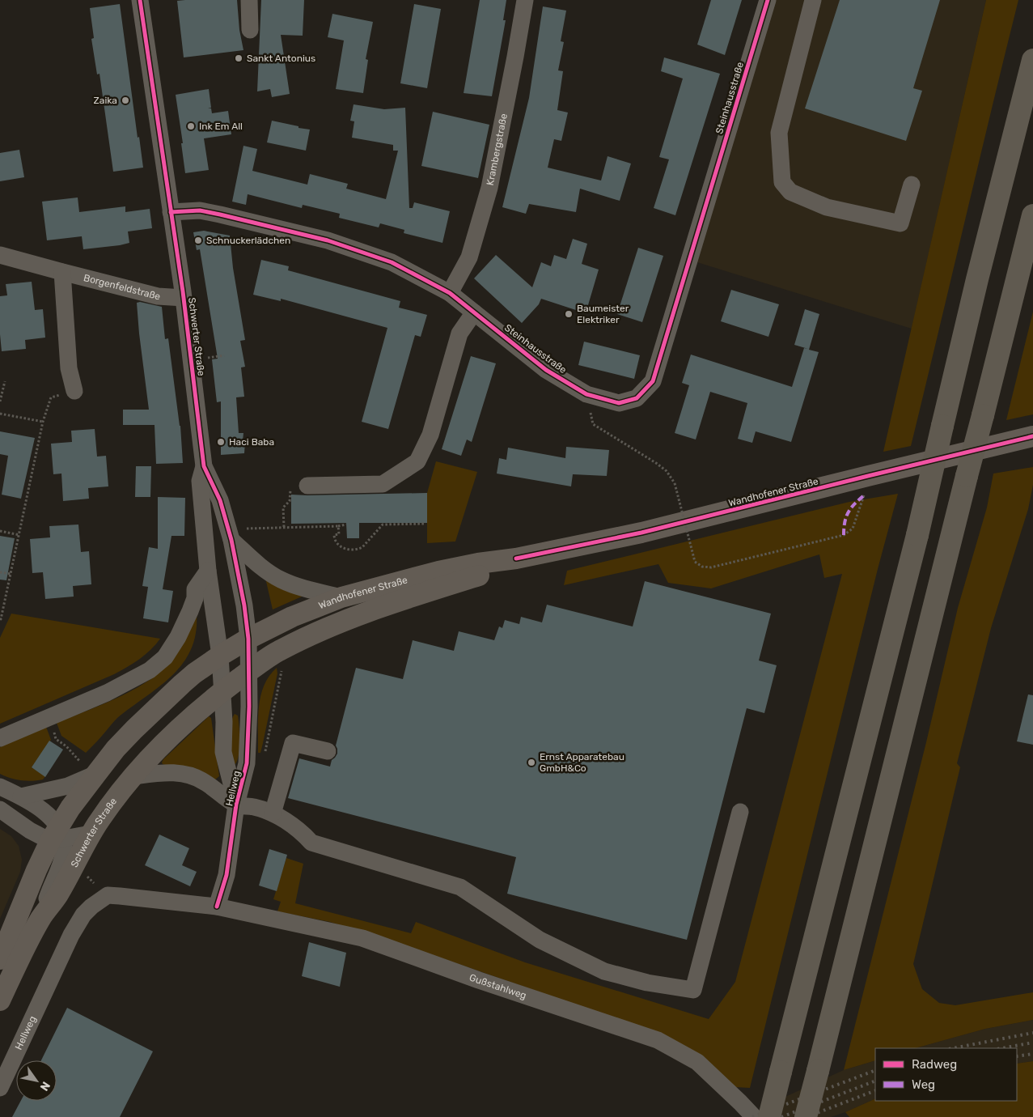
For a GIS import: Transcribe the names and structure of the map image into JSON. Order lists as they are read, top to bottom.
{
  "streets": {
    "main road": ["Schwerter Straße", "Wandhofener Straße"],
    "street": [
      "Steinhausstraße",
      "Krambergstraße",
      "Borgenfeldstraße",
      "Hellweg",
      "Gußstahlweg"
    ]
  },
  "crossings": [
    ["Steinhausstraße", "Krambergstraße"],
    ["Steinhausstraße", "Schwerter Straße"],
    ["Borgenfeldstraße", "Schwerter Straße"],
    ["Schwerter Straße", "Wandhofener Straße"],
    ["Schwerter Straße", "Hellweg"],
    ["Wandhofener Straße", "Hellweg"],
    ["Hellweg", "Gußstahlweg"]
  ],
  "places": [
    "Sankt Antonius",
    "Zaika",
    "Ink Em All",
    "Schnuckerlädchen",
    "Baumeister Elektriker",
    "Haci Baba",
    "Ernst Apparatebau GmbH&Co"
  ],
  "legend": ["Radweg", "Weg"],
  "north": "bottom right"
}
